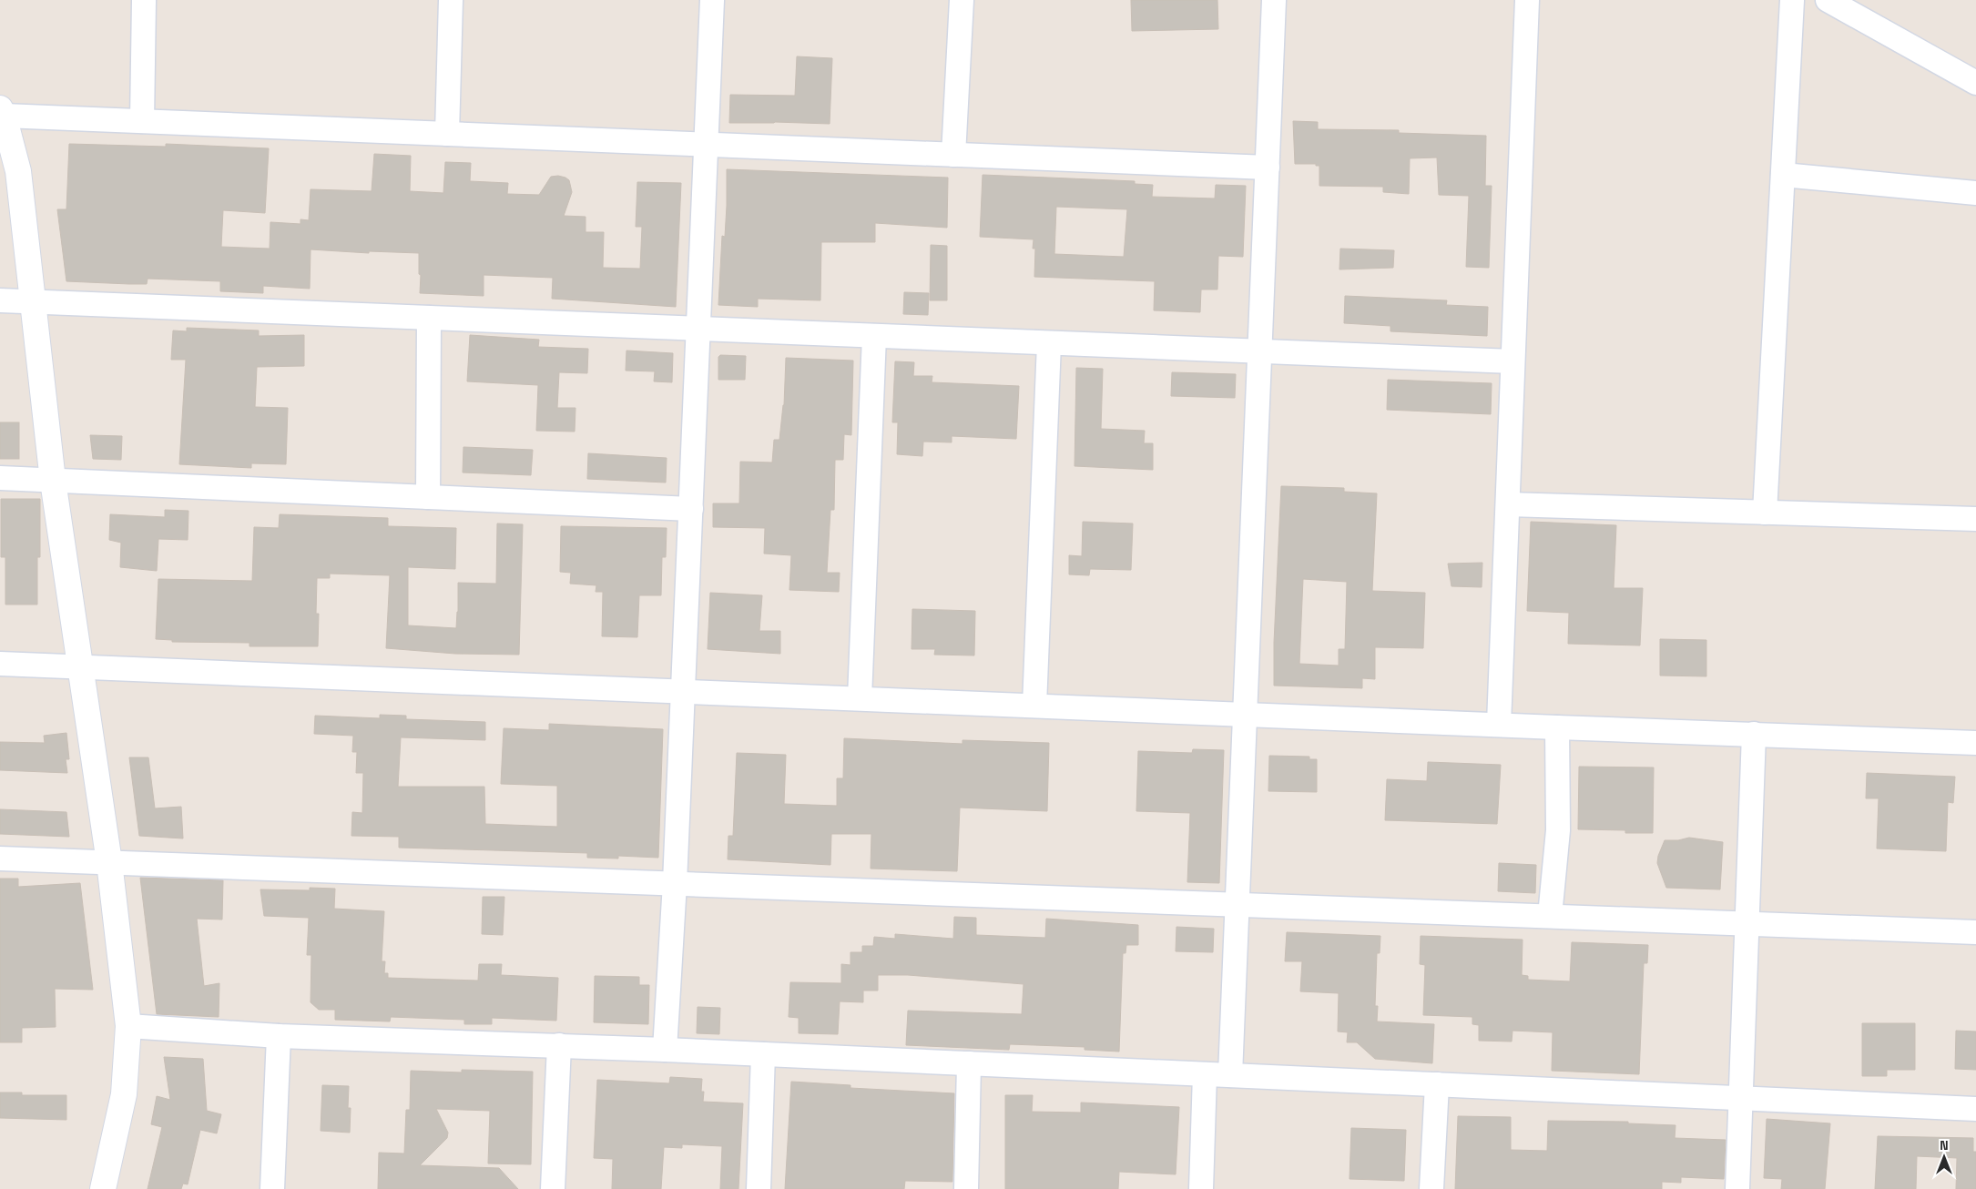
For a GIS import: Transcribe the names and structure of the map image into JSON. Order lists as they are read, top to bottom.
{
  "north": "top"
}
